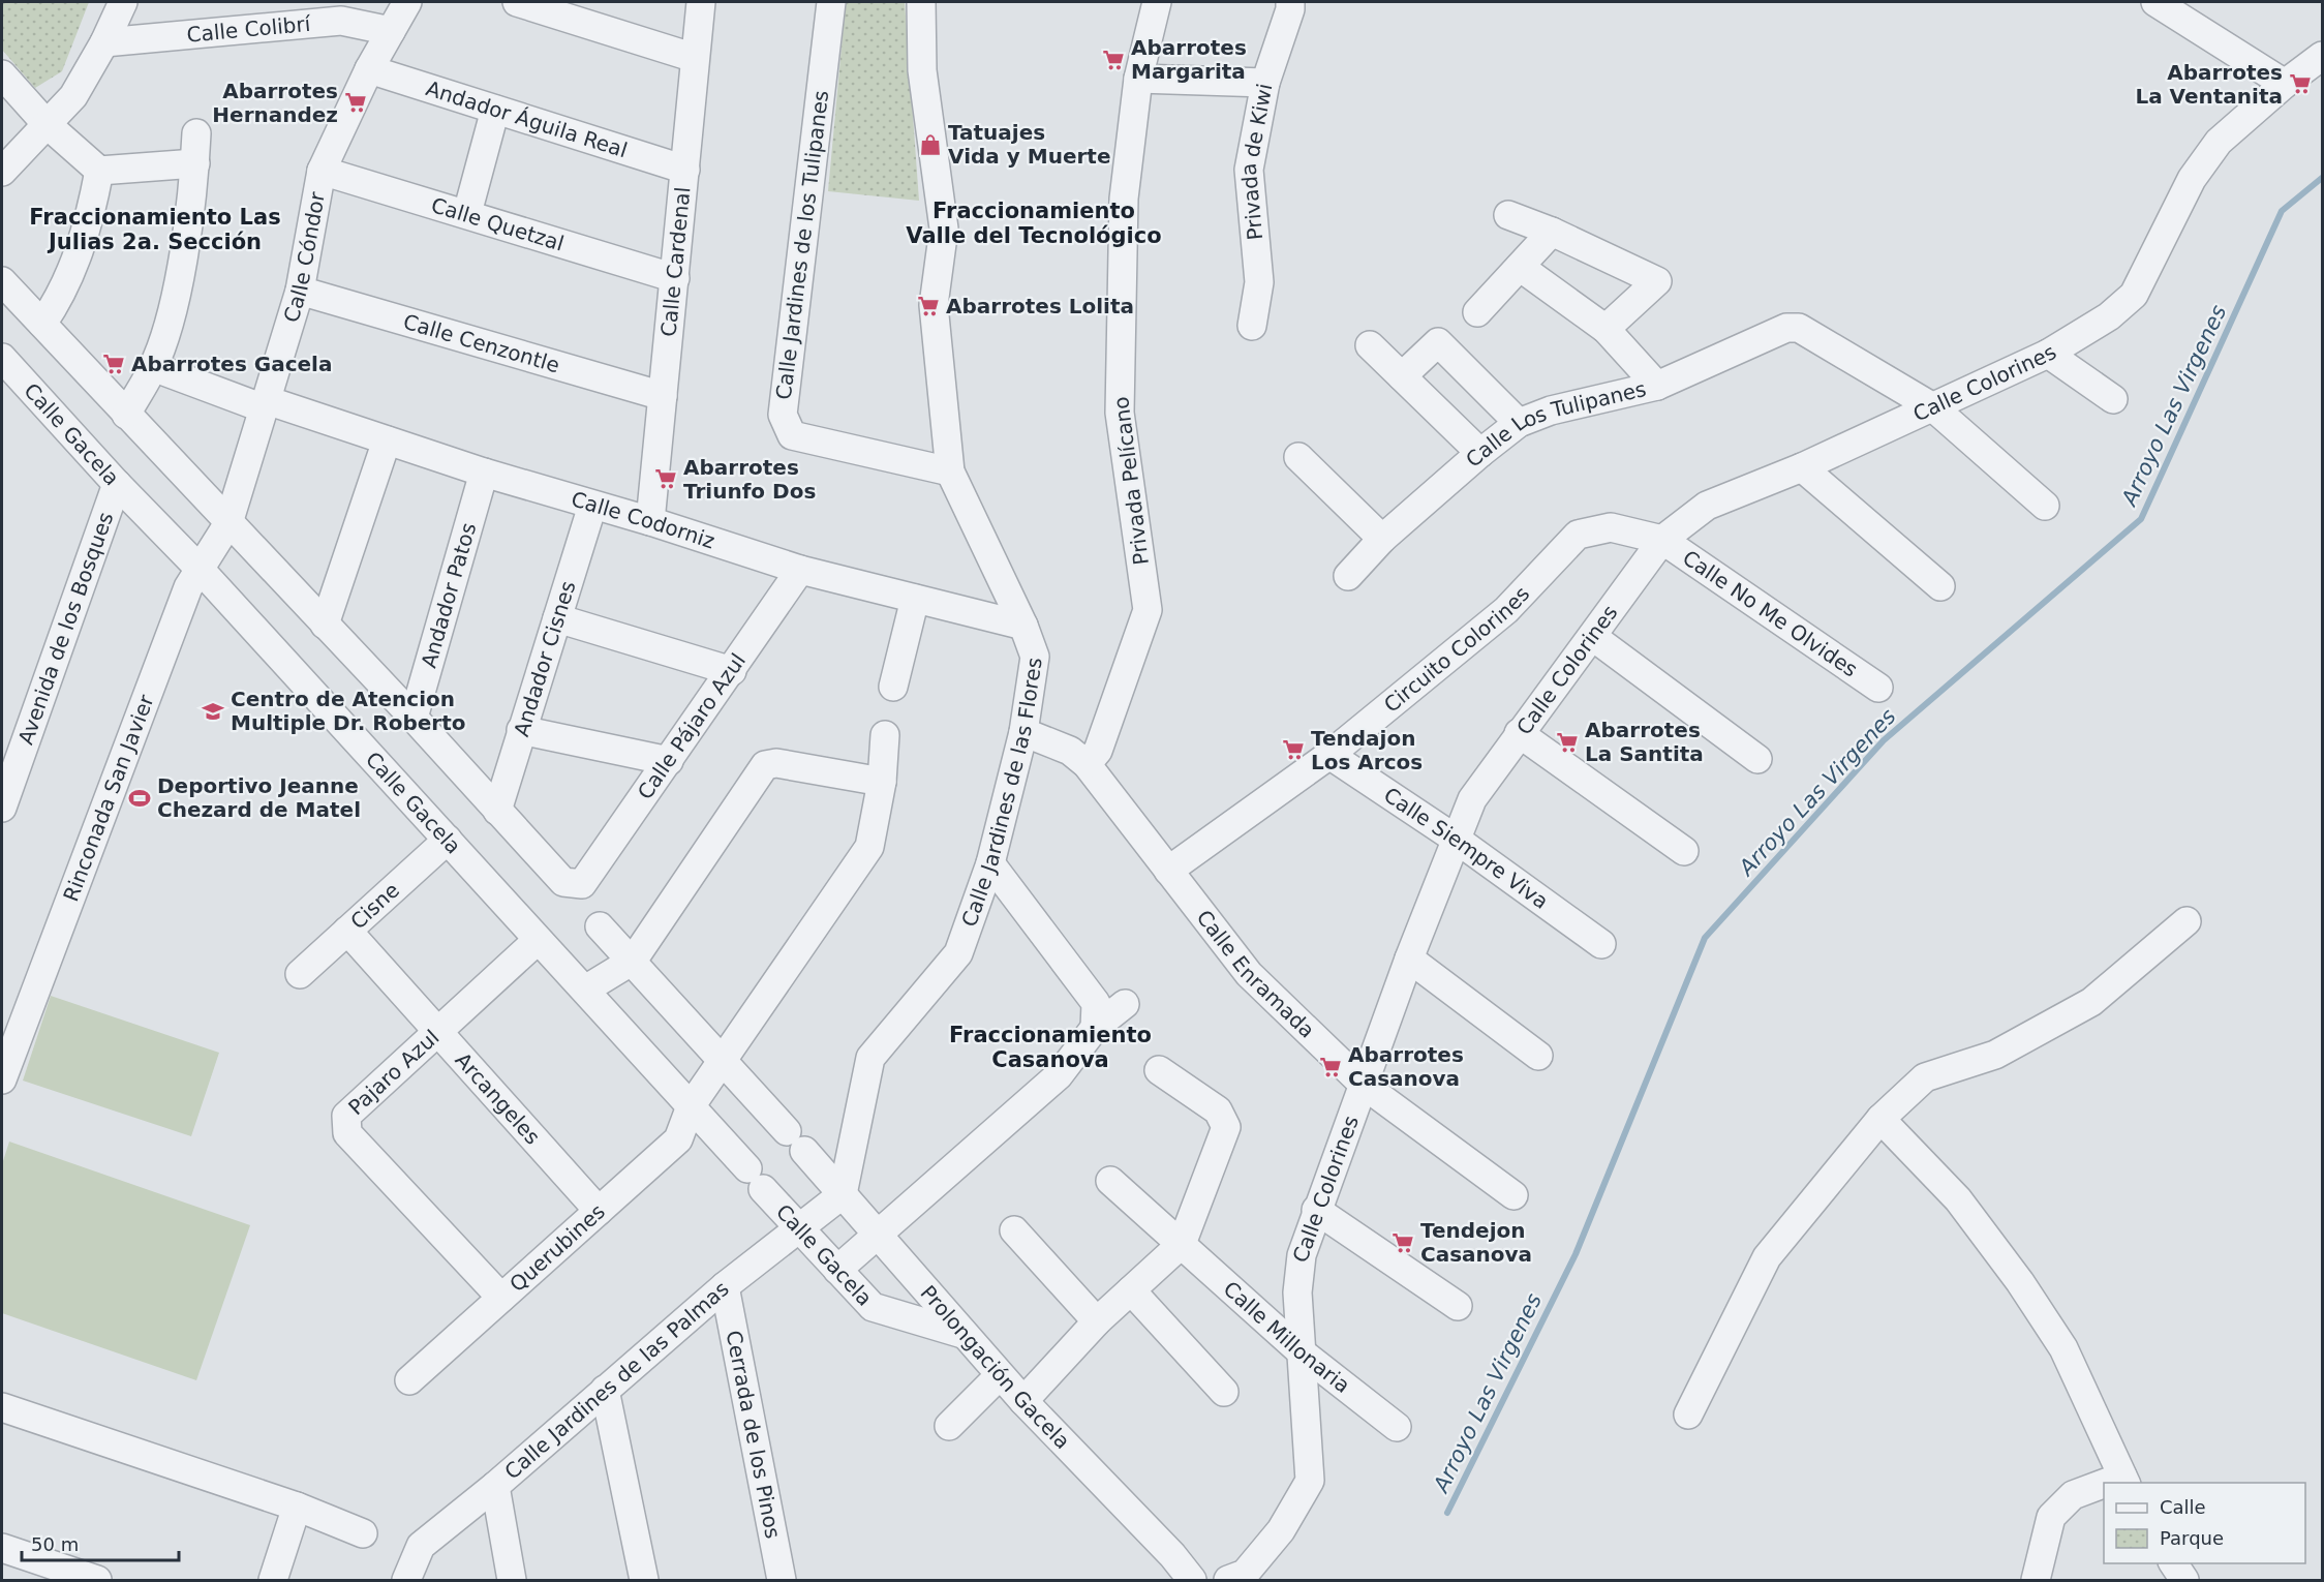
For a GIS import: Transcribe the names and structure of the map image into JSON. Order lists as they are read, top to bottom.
{
  "streets": {
    "street": [
      "Calle Colibrí",
      "Andador Águila Real",
      "Privada de Kiwi",
      "Calle Quetzal",
      "Calle Jardines de los Tulipanes",
      "Calle Cóndor",
      "Calle Cardenal",
      "Calle Cenzontle",
      "Calle Colorines",
      "Calle Los Tulipanes",
      "Calle Gacela",
      "Privada Pelícano",
      "Calle Codorniz",
      "Andador Patos",
      "Calle No Me Olvides",
      "Avenida de los Bosques",
      "Circuito Colorines",
      "Andador Cisnes",
      "Calle Pájaro Azul",
      "Calle Jardines de las Flores",
      "Rinconada San Javier",
      "Calle Siempre Viva",
      "Cisne",
      "Calle Enramada",
      "Pajaro Azul",
      "Arcangeles",
      "Querubines",
      "Calle Millonaria",
      "Prolongación Gacela",
      "Calle Jardines de las Palmas",
      "Cerrada de los Pinos"
    ]
  },
  "crossings": [
    ["Calle Colibrí", "Calle Cóndor"],
    ["Andador Águila Real", "Calle Cóndor"],
    ["Andador Águila Real", "Calle Cardenal"],
    ["Calle Quetzal", "Calle Cóndor"],
    ["Calle Quetzal", "Calle Cardenal"],
    ["Calle Jardines de los Tulipanes", "Calle Jardines de las Flores"],
    ["Calle Cóndor", "Calle Cenzontle"],
    ["Calle Cóndor", "Calle Codorniz"],
    ["Calle Cóndor", "Rinconada San Javier"],
    ["Calle Cardenal", "Calle Cenzontle"],
    ["Calle Cardenal", "Calle Codorniz"],
    ["Calle Colorines", "Calle Los Tulipanes"],
    ["Calle Colorines", "Calle No Me Olvides"],
    ["Calle Colorines", "Circuito Colorines"],
    ["Calle Colorines", "Calle Siempre Viva"],
    ["Calle Colorines", "Calle Enramada"],
    ["Calle Colorines", "Calle Millonaria"],
    ["Calle Gacela", "Avenida de los Bosques"],
    ["Calle Gacela", "Rinconada San Javier"],
    ["Calle Gacela", "Cisne"],
    ["Calle Gacela", "Pajaro Azul"],
    ["Calle Gacela", "Querubines"],
    ["Calle Gacela", "Prolongación Gacela"],
    ["Calle Gacela", "Calle Jardines de las Palmas"],
    ["Privada Pelícano", "Calle Enramada"],
    ["Calle Codorniz", "Andador Patos"],
    ["Calle Codorniz", "Andador Cisnes"],
    ["Calle Codorniz", "Calle Pájaro Azul"],
    ["Calle Codorniz", "Calle Jardines de las Flores"],
    ["Calle No Me Olvides", "Circuito Colorines"],
    ["Circuito Colorines", "Calle Siempre Viva"],
    ["Circuito Colorines", "Calle Enramada"],
    ["Andador Cisnes", "Calle Pájaro Azul"],
    ["Calle Jardines de las Flores", "Calle Enramada"],
    ["Calle Jardines de las Flores", "Prolongación Gacela"],
    ["Calle Jardines de las Flores", "Calle Jardines de las Palmas"],
    ["Cisne", "Arcangeles"],
    ["Pajaro Azul", "Arcangeles"],
    ["Pajaro Azul", "Querubines"],
    ["Arcangeles", "Querubines"],
    ["Querubines", "Prolongación Gacela"],
    ["Prolongación Gacela", "Calle Jardines de las Palmas"],
    ["Calle Jardines de las Palmas", "Cerrada de los Pinos"]
  ],
  "districts": ["Fraccionamiento Valle del Tecnológico", "Fraccionamiento Las Julias 2a. Sección", "Fraccionamiento Casanova"],
  "water": ["Arroyo Las Virgenes"],
  "places": {
    "supermarket": [
      "Abarrotes Margarita",
      "Abarrotes La Ventanita",
      "Abarrotes Hernandez",
      "Abarrotes Lolita",
      "Abarrotes Gacela",
      "Abarrotes Triunfo Dos",
      "Abarrotes La Santita",
      "Tendajon Los Arcos",
      "Abarrotes Casanova",
      "Tendejon Casanova"
    ],
    "shop": ["Tatuajes Vida y Muerte"],
    "school or university": ["Centro de Atencion Multiple Dr. Roberto"],
    "sports": ["Deportivo Jeanne Chezard de Matel"]
  },
  "legend": ["Calle", "Parque"],
  "scale_bar": "50 m"
}
